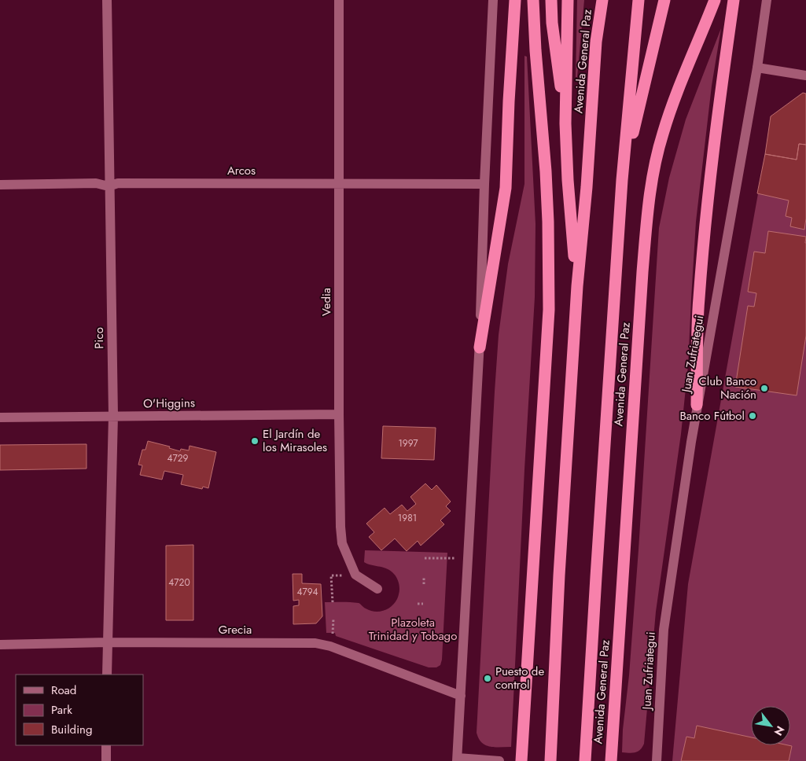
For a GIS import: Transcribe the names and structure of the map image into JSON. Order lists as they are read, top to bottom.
{
  "streets": {
    "highway": ["Avenida General Paz"],
    "street": [
      "Arcos",
      "Vedia",
      "Pico",
      "Juan Zufriategui",
      "O'Higgins",
      "Grecia"
    ]
  },
  "crossings": [
    ["Arcos", "Vedia"],
    ["Arcos", "Pico"],
    ["Vedia", "O'Higgins"],
    ["Pico", "O'Higgins"],
    ["Pico", "Grecia"]
  ],
  "parks": ["Plazoleta Trinidad y Tobago"],
  "places": [
    "Club Banco Nación",
    "Banco Fútbol",
    "El Jardín de los Mirasoles",
    "Puesto de control"
  ],
  "house_numbers": [
    "1997",
    "4729",
    "1981",
    "4720",
    "4794"
  ],
  "legend": ["Road", "Park", "Building"],
  "north": "bottom right"
}
